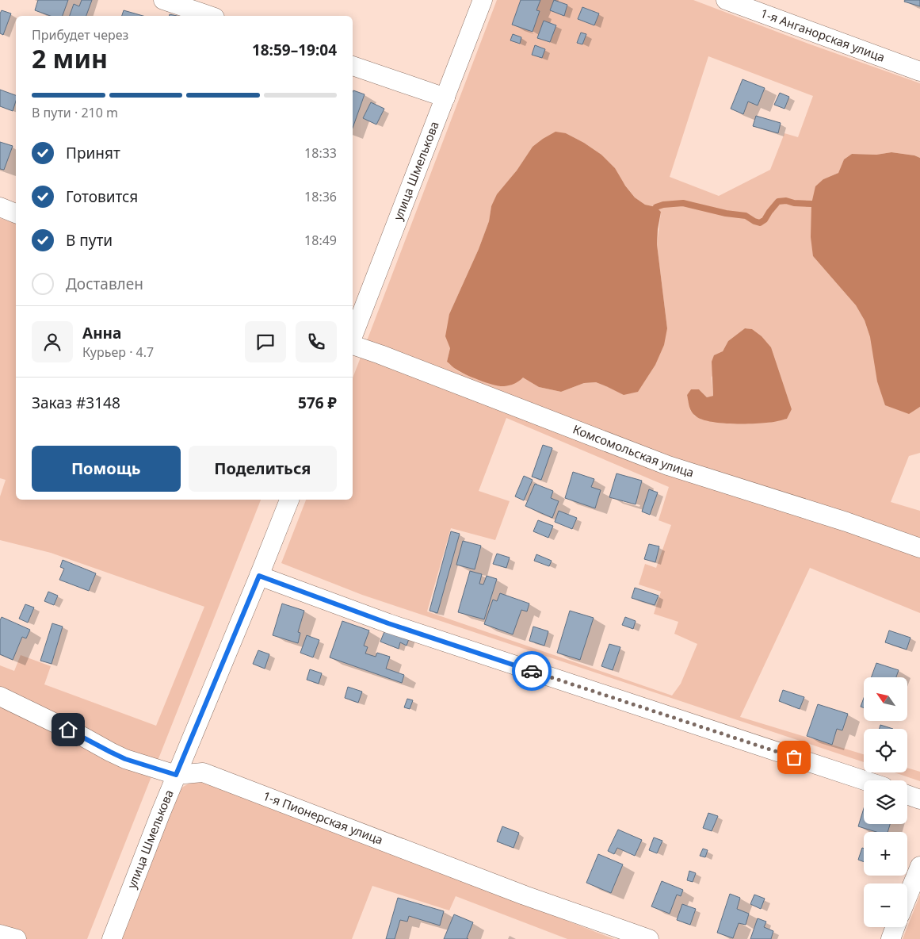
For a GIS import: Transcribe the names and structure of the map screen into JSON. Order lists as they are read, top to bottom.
{
  "streets": {
    "street": [
      "1-я Анганорская улица",
      "улица Шмелькова",
      "Комсомольская улица",
      "1-я Пионерская улица"
    ]
  },
  "crossings": [
    ["улица Шмелькова", "1-я Пионерская улица"]
  ],
  "north": "top left",
  "page": {
    "heading": ["2 мин", "Прибудет через", "18:59–19:04"],
    "panel": [
      "Анна",
      "Курьер · 4.7",
      "Заказ #3148",
      "576 ₽"
    ],
    "bar": "В пути · 210 m",
    "list": [
      ["Принят", "18:33"],
      ["Готовится", "18:36"],
      ["В пути", "18:49"],
      "Доставлен"
    ],
    "buttons": ["Помощь", "Поделиться"],
    "map_buttons": ["+", "−"]
  }
}
